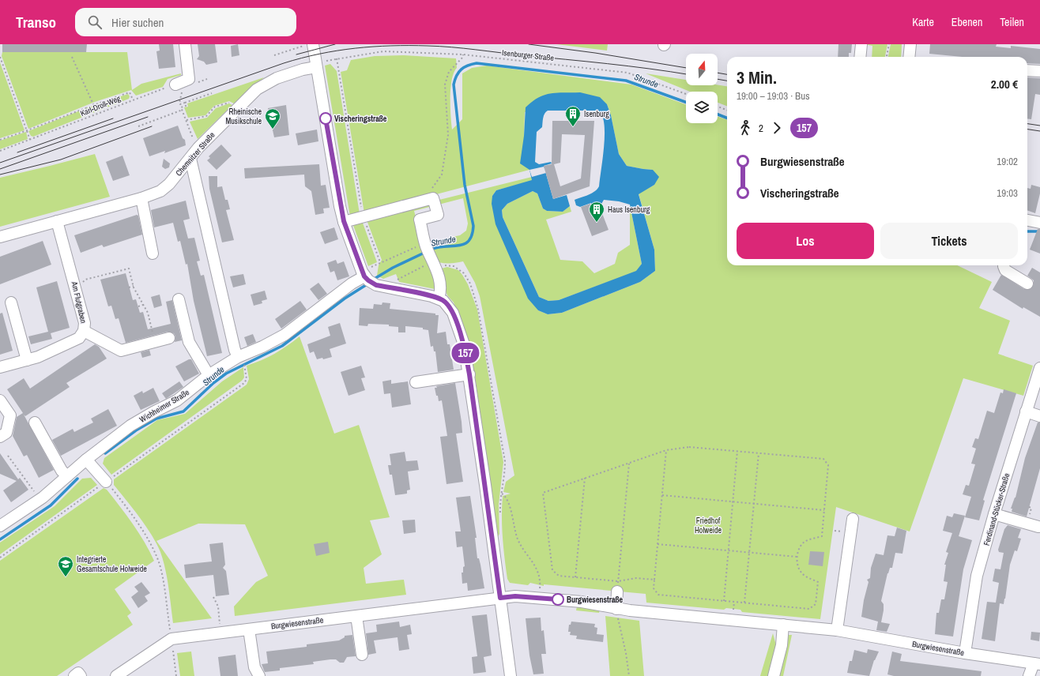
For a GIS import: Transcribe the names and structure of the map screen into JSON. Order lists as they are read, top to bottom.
{
  "streets": {
    "street": [
      "Chemnitzer Straße",
      "Am Flutgraben",
      "Wichheimer Straße",
      "Ferdinand-Stücker-Straße",
      "Burgwiesenstraße"
    ],
    "path": ["Isenburger Straße", "Karl-Droll-Weg"]
  },
  "crossings": [
    ["Chemnitzer Straße", "Am Flutgraben"],
    ["Ferdinand-Stücker-Straße", "Burgwiesenstraße"]
  ],
  "water": ["Strunde"],
  "parks": ["Friedhof Holweide"],
  "places": {
    "other": ["Vischeringstraße", "Burgwiesenstraße"],
    "building": ["Isenburg", "Haus Isenburg"],
    "school or university": ["Rheinische Musikschule", "Integrierte Gesamtschule Holweide"]
  },
  "lines": ["bus line 157"],
  "north": "top",
  "page": {
    "header": "Transo",
    "search": "Hier suchen",
    "nav": ["Karte", "Ebenen", "Teilen"],
    "on_map": "157",
    "heading": ["3 Min.", "19:00 – 19:03 · Bus", "2.00 €"],
    "legs": ["2", "157"],
    "list": [
      {
        "name": "Burgwiesenstraße",
        "value": "19:02"
      },
      {
        "name": "Vischeringstraße",
        "value": "19:03"
      }
    ],
    "buttons": ["Los", "Tickets"]
  }
}
